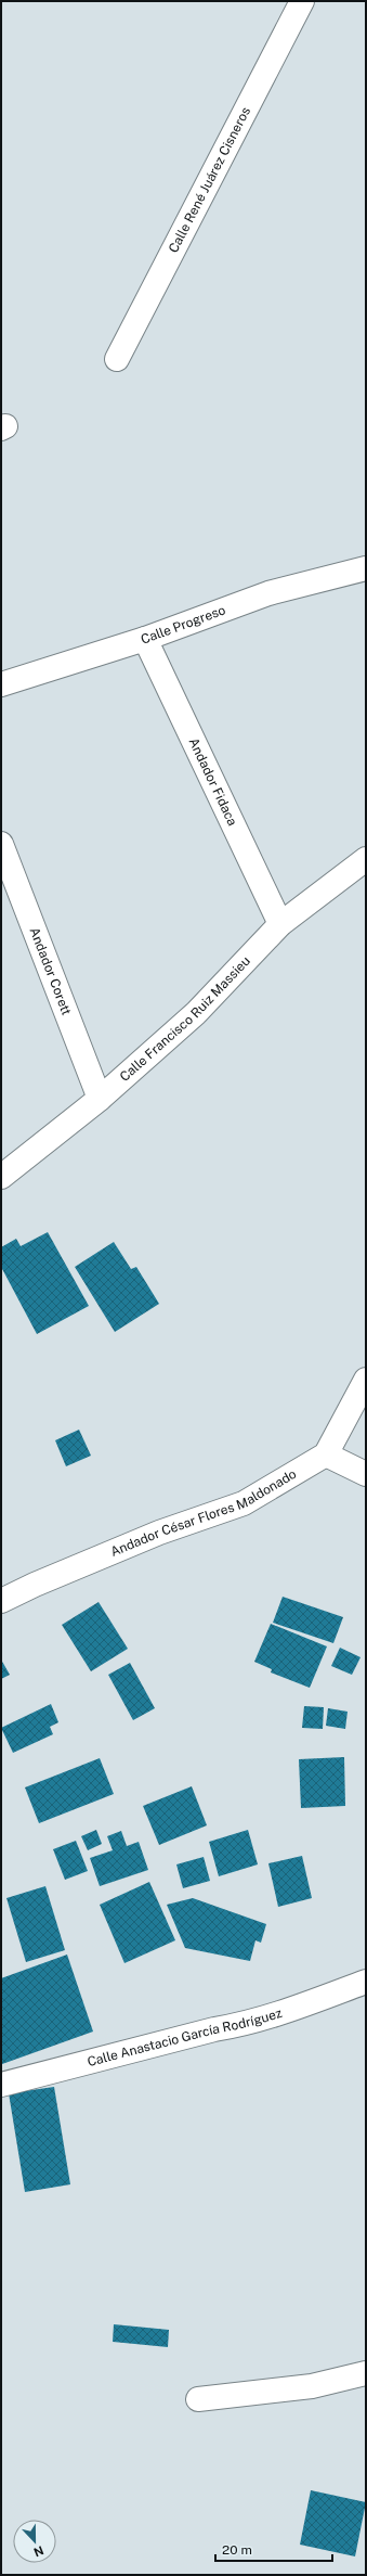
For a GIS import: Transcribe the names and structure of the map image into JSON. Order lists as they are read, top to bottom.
{
  "streets": {
    "street": [
      "Calle René Juárez Cisneros",
      "Calle Progreso",
      "Andador Fidaca",
      "Andador Corett",
      "Calle Francisco Ruiz Massieu",
      "Andador César Flores Maldonado",
      "Calle Anastacio García Rodríguez"
    ]
  },
  "crossings": [
    ["Calle Progreso", "Andador Fidaca"],
    ["Andador Fidaca", "Calle Francisco Ruiz Massieu"],
    ["Andador Corett", "Calle Francisco Ruiz Massieu"]
  ],
  "scale_bar": "20 m",
  "north": "bottom"
}
